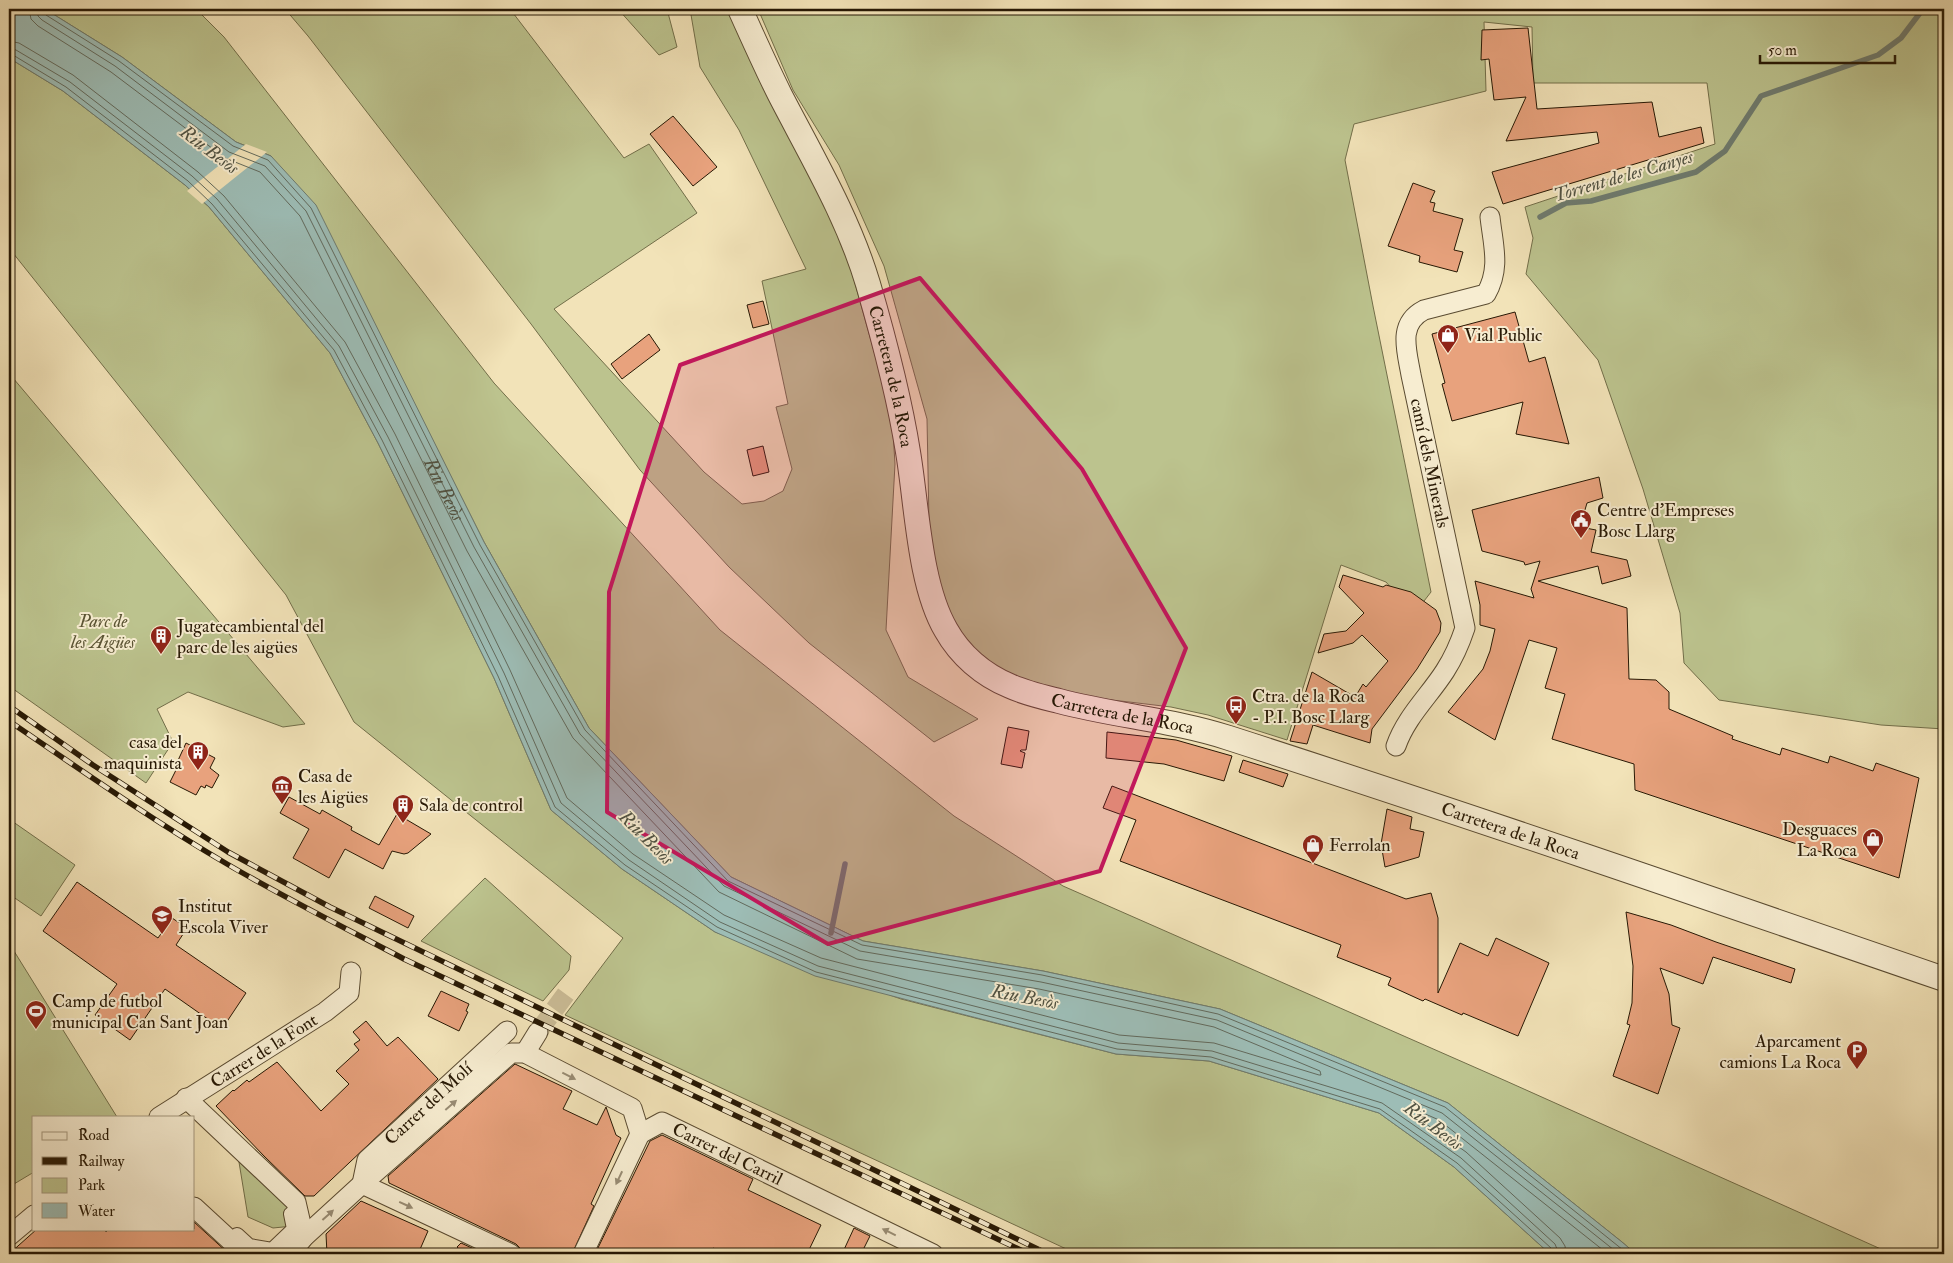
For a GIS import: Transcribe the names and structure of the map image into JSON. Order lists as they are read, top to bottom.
{
  "streets": {
    "street": [
      "Carretera de la Roca",
      "camí dels Minerals",
      "Carrer de la Font",
      "Carrer del Molí",
      "Carrer del Carril"
    ]
  },
  "one_way": ["Carrer del Carril"],
  "water": ["Riu Besòs", "Torrent de les Canyes"],
  "parks": ["Parc de les Aigües"],
  "places": {
    "shop": ["Vial Public", "Desguaces La Roca", "Ferrolan"],
    "public building": ["Centre d'Empreses Bosc Llarg"],
    "building": ["Jugatecambiental del parc de les aigües", "casa del maquinista", "Sala de control"],
    "bus stop": ["Ctra. de la Roca - P.I. Bosc Llarg"],
    "museum": ["Casa de les Aigües"],
    "school or university": ["Institut Escola Viver"],
    "sports": ["Camp de futbol municipal Can Sant Joan"],
    "parking": ["Aparcament camions La Roca"]
  },
  "legend": [
    "Road",
    "Railway",
    "Park",
    "Water"
  ],
  "scale_bar": "50 m"
}
